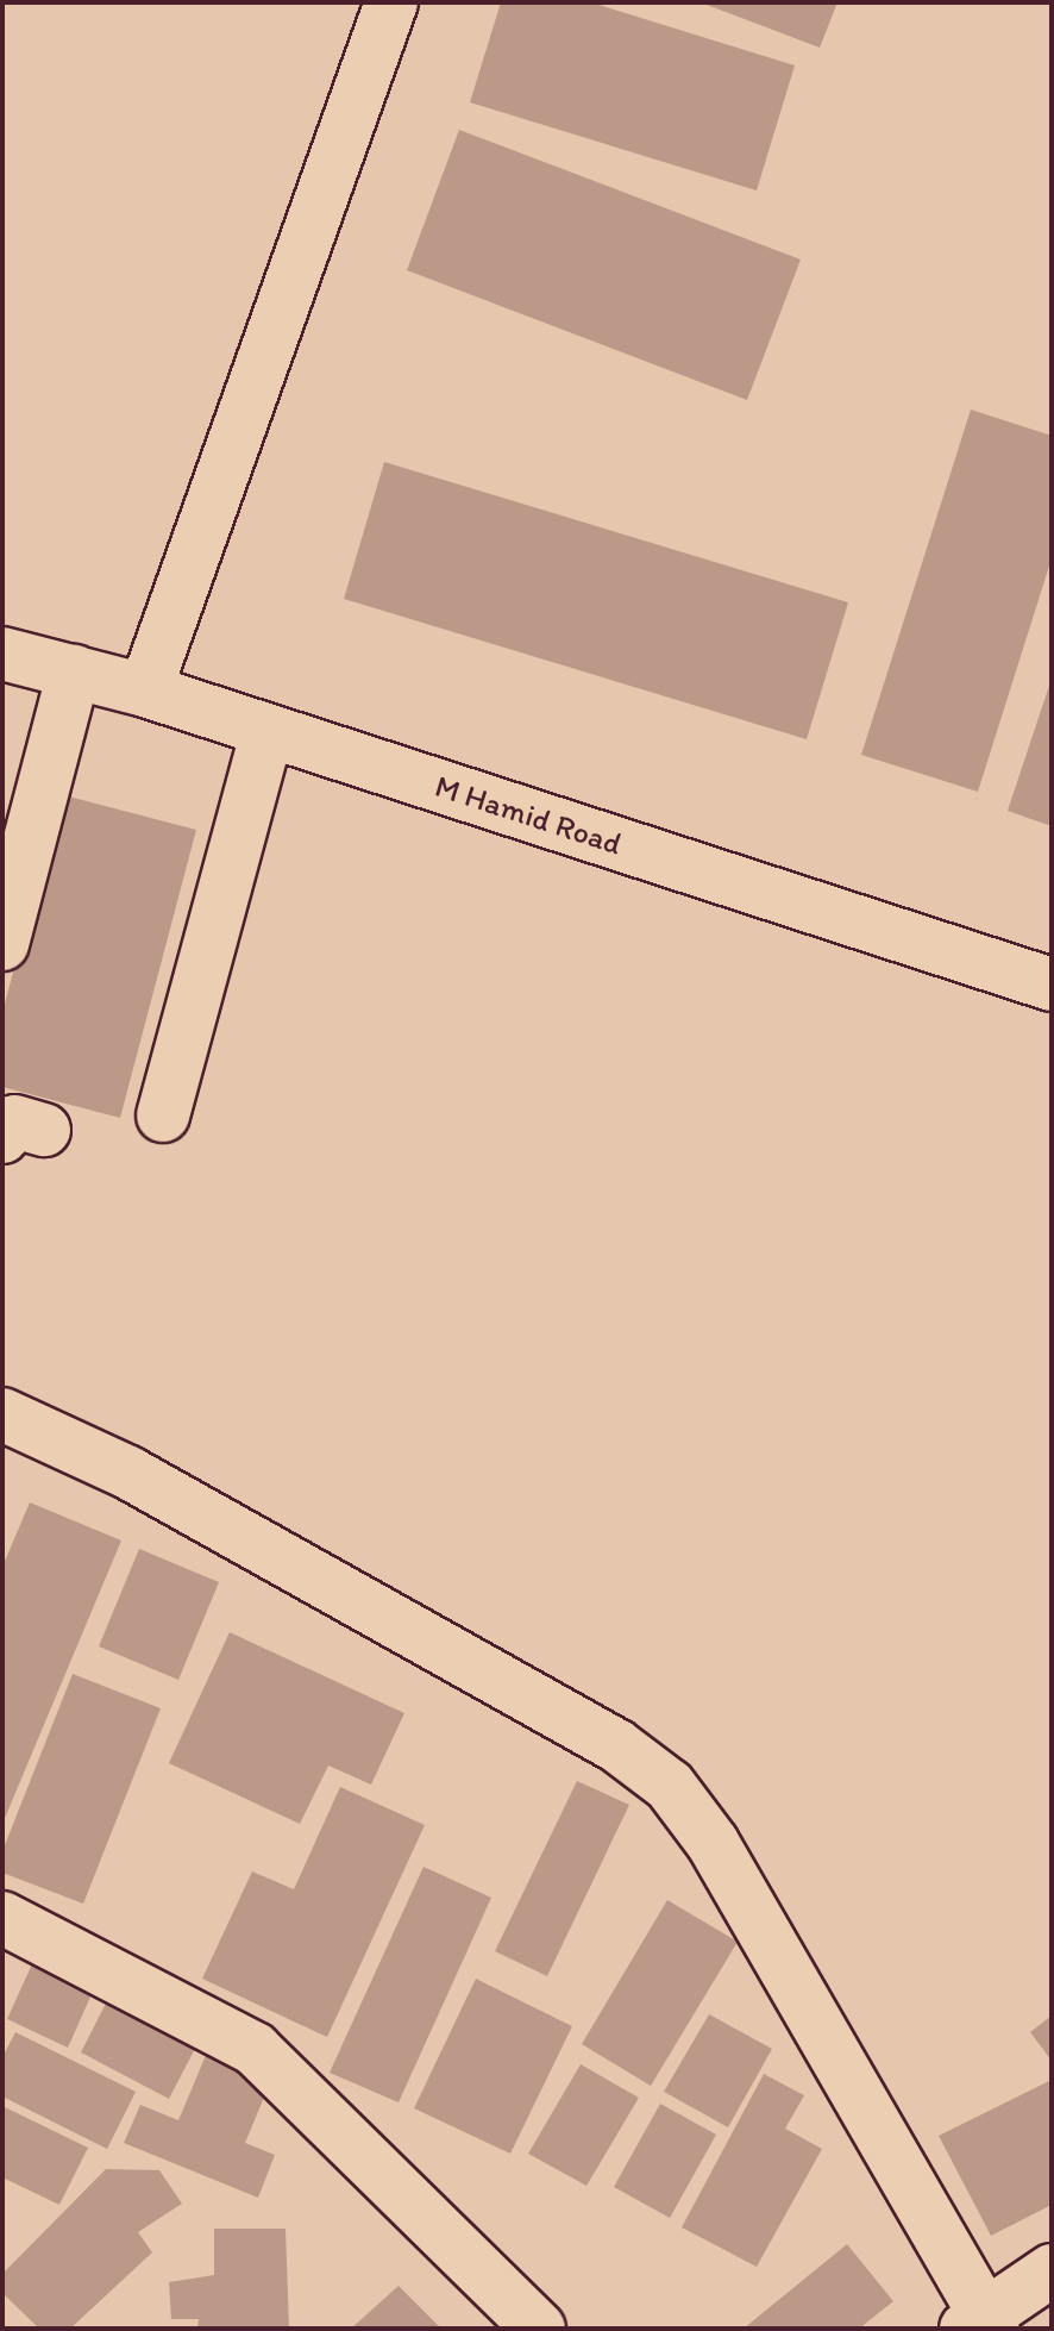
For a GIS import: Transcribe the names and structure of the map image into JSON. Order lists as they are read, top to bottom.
{
  "streets": {
    "street": ["M Hamid Road"]
  }
}
